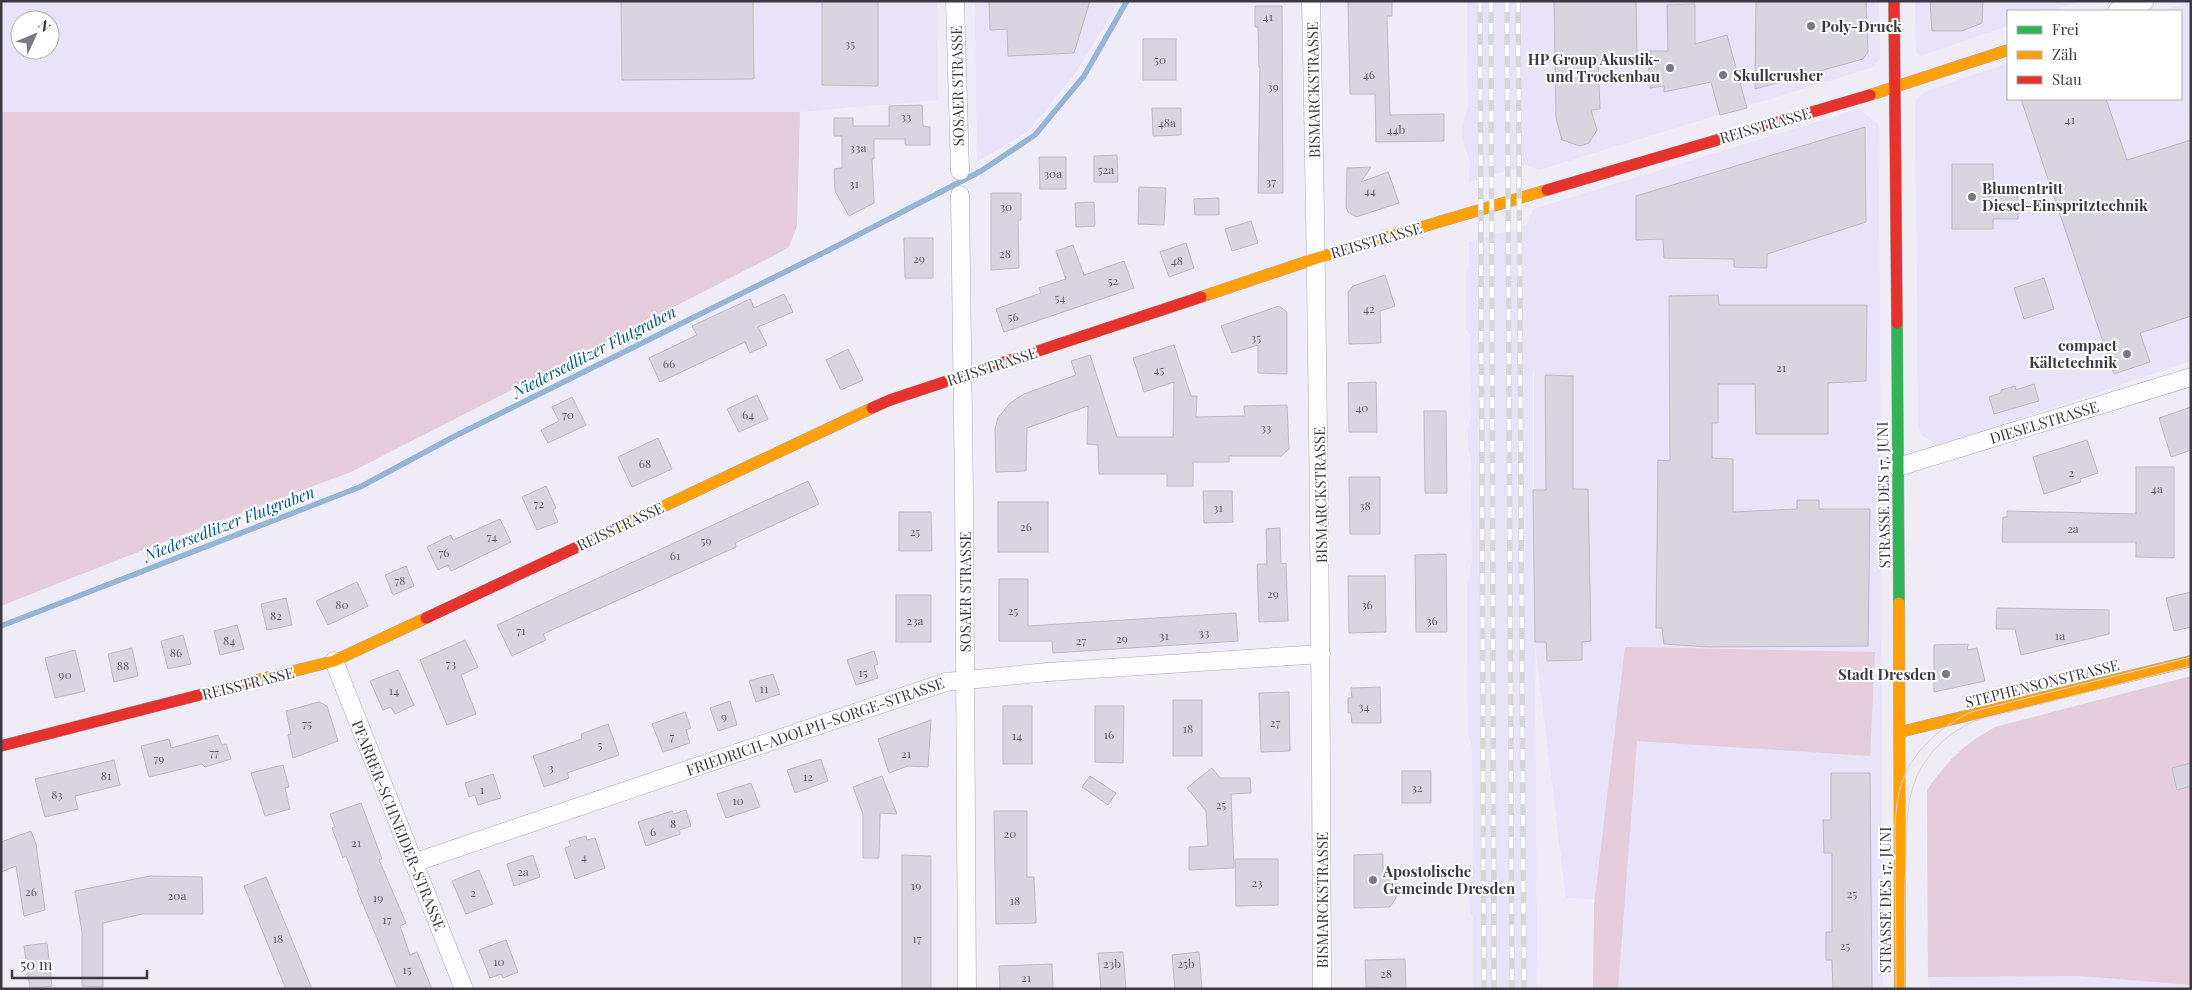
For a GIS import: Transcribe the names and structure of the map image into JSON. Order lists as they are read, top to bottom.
{
  "streets": {
    "street": [
      "SOSAER STRASSE",
      "BISMARCKSTRASSE",
      "REISSTRASSE",
      "DIESELSTRASSE",
      "STRASSE DES 17. JUNI",
      "STEPHENSONSTRASSE",
      "FRIEDRICH-ADOLPH-SORGE-STRASSE",
      "PFARRER-SCHNEIDER-STRASSE"
    ]
  },
  "crossings": [
    ["SOSAER STRASSE", "REISSTRASSE"],
    ["SOSAER STRASSE", "FRIEDRICH-ADOLPH-SORGE-STRASSE"],
    ["BISMARCKSTRASSE", "REISSTRASSE"],
    ["BISMARCKSTRASSE", "FRIEDRICH-ADOLPH-SORGE-STRASSE"],
    ["REISSTRASSE", "STRASSE DES 17. JUNI"],
    ["REISSTRASSE", "PFARRER-SCHNEIDER-STRASSE"],
    ["DIESELSTRASSE", "STRASSE DES 17. JUNI"],
    ["STRASSE DES 17. JUNI", "STEPHENSONSTRASSE"],
    ["FRIEDRICH-ADOLPH-SORGE-STRASSE", "PFARRER-SCHNEIDER-STRASSE"]
  ],
  "water": ["Niedersedlitzer Flutgraben"],
  "places": [
    "Poly-Druck",
    "HP Group Akustik- und Trockenbau",
    "Skullcrusher",
    "Blumentritt Diesel-Einspritztechnik",
    "compact Kältetechnik",
    "Stadt Dresden",
    "Apostolische Gemeinde Dresden"
  ],
  "house_numbers": [
    "41",
    "35",
    "50",
    "46",
    "39",
    "33",
    "41",
    "48a",
    "44b",
    "33a",
    "52a",
    "30a",
    "37",
    "31",
    "44",
    "30",
    "28",
    "29",
    "48",
    "52",
    "54",
    "42",
    "56",
    "35",
    "66",
    "21",
    "45",
    "40",
    "70",
    "64",
    "33",
    "68",
    "2",
    "4a",
    "72",
    "38",
    "31",
    "26",
    "2a",
    "25",
    "74",
    "59",
    "76",
    "61",
    "78",
    "29",
    "80",
    "36",
    "25",
    "82",
    "23a",
    "36",
    "71",
    "33",
    "31",
    "1a",
    "29",
    "84",
    "27",
    "86",
    "73",
    "88",
    "15",
    "90",
    "11",
    "14",
    "34",
    "9",
    "27",
    "75",
    "18",
    "16",
    "14",
    "7",
    "5",
    "77",
    "21",
    "79",
    "3",
    "81",
    "12",
    "32",
    "1",
    "83",
    "10",
    "25",
    "8",
    "6",
    "20",
    "21",
    "4",
    "2a",
    "23",
    "19",
    "26",
    "2",
    "25",
    "20a",
    "19",
    "18",
    "17",
    "18",
    "17",
    "25",
    "10",
    "23b",
    "25b",
    "15",
    "28",
    "21"
  ],
  "legend": ["Frei", "Zäh", "Stau"],
  "scale_bar": "50 m",
  "north": "top right"
}
